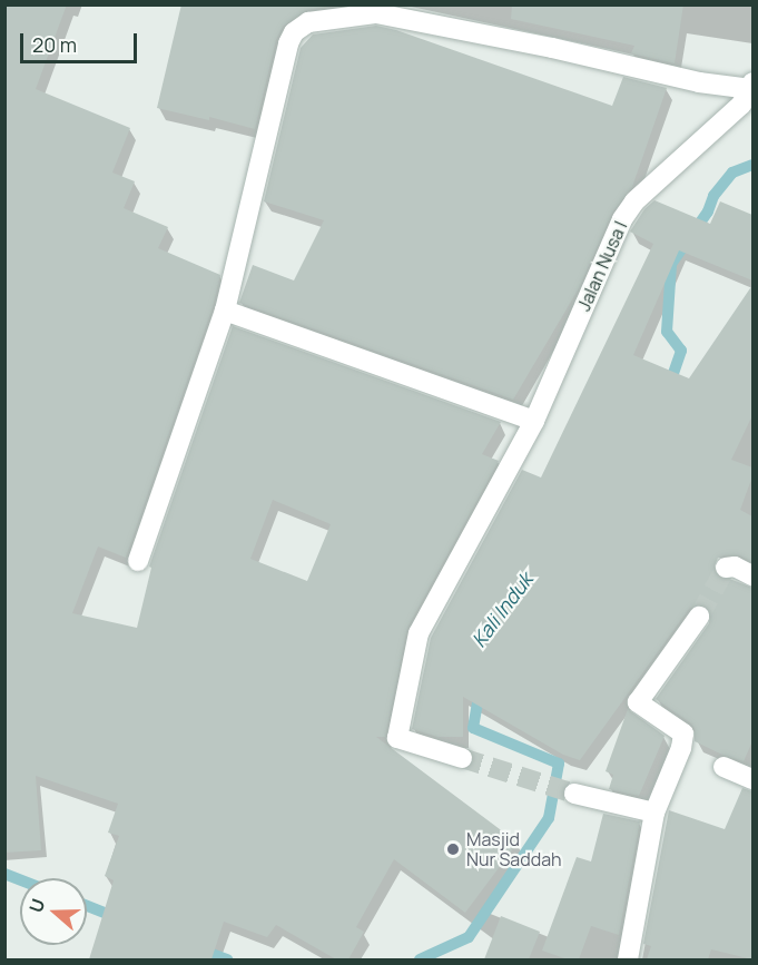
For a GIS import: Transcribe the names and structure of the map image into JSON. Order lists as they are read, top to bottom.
{
  "streets": {
    "street": ["Jalan Nusa I"]
  },
  "water": ["Kali Induk"],
  "places": ["Masjid Nur Saddah"],
  "scale_bar": "20 m",
  "north": "left"
}
